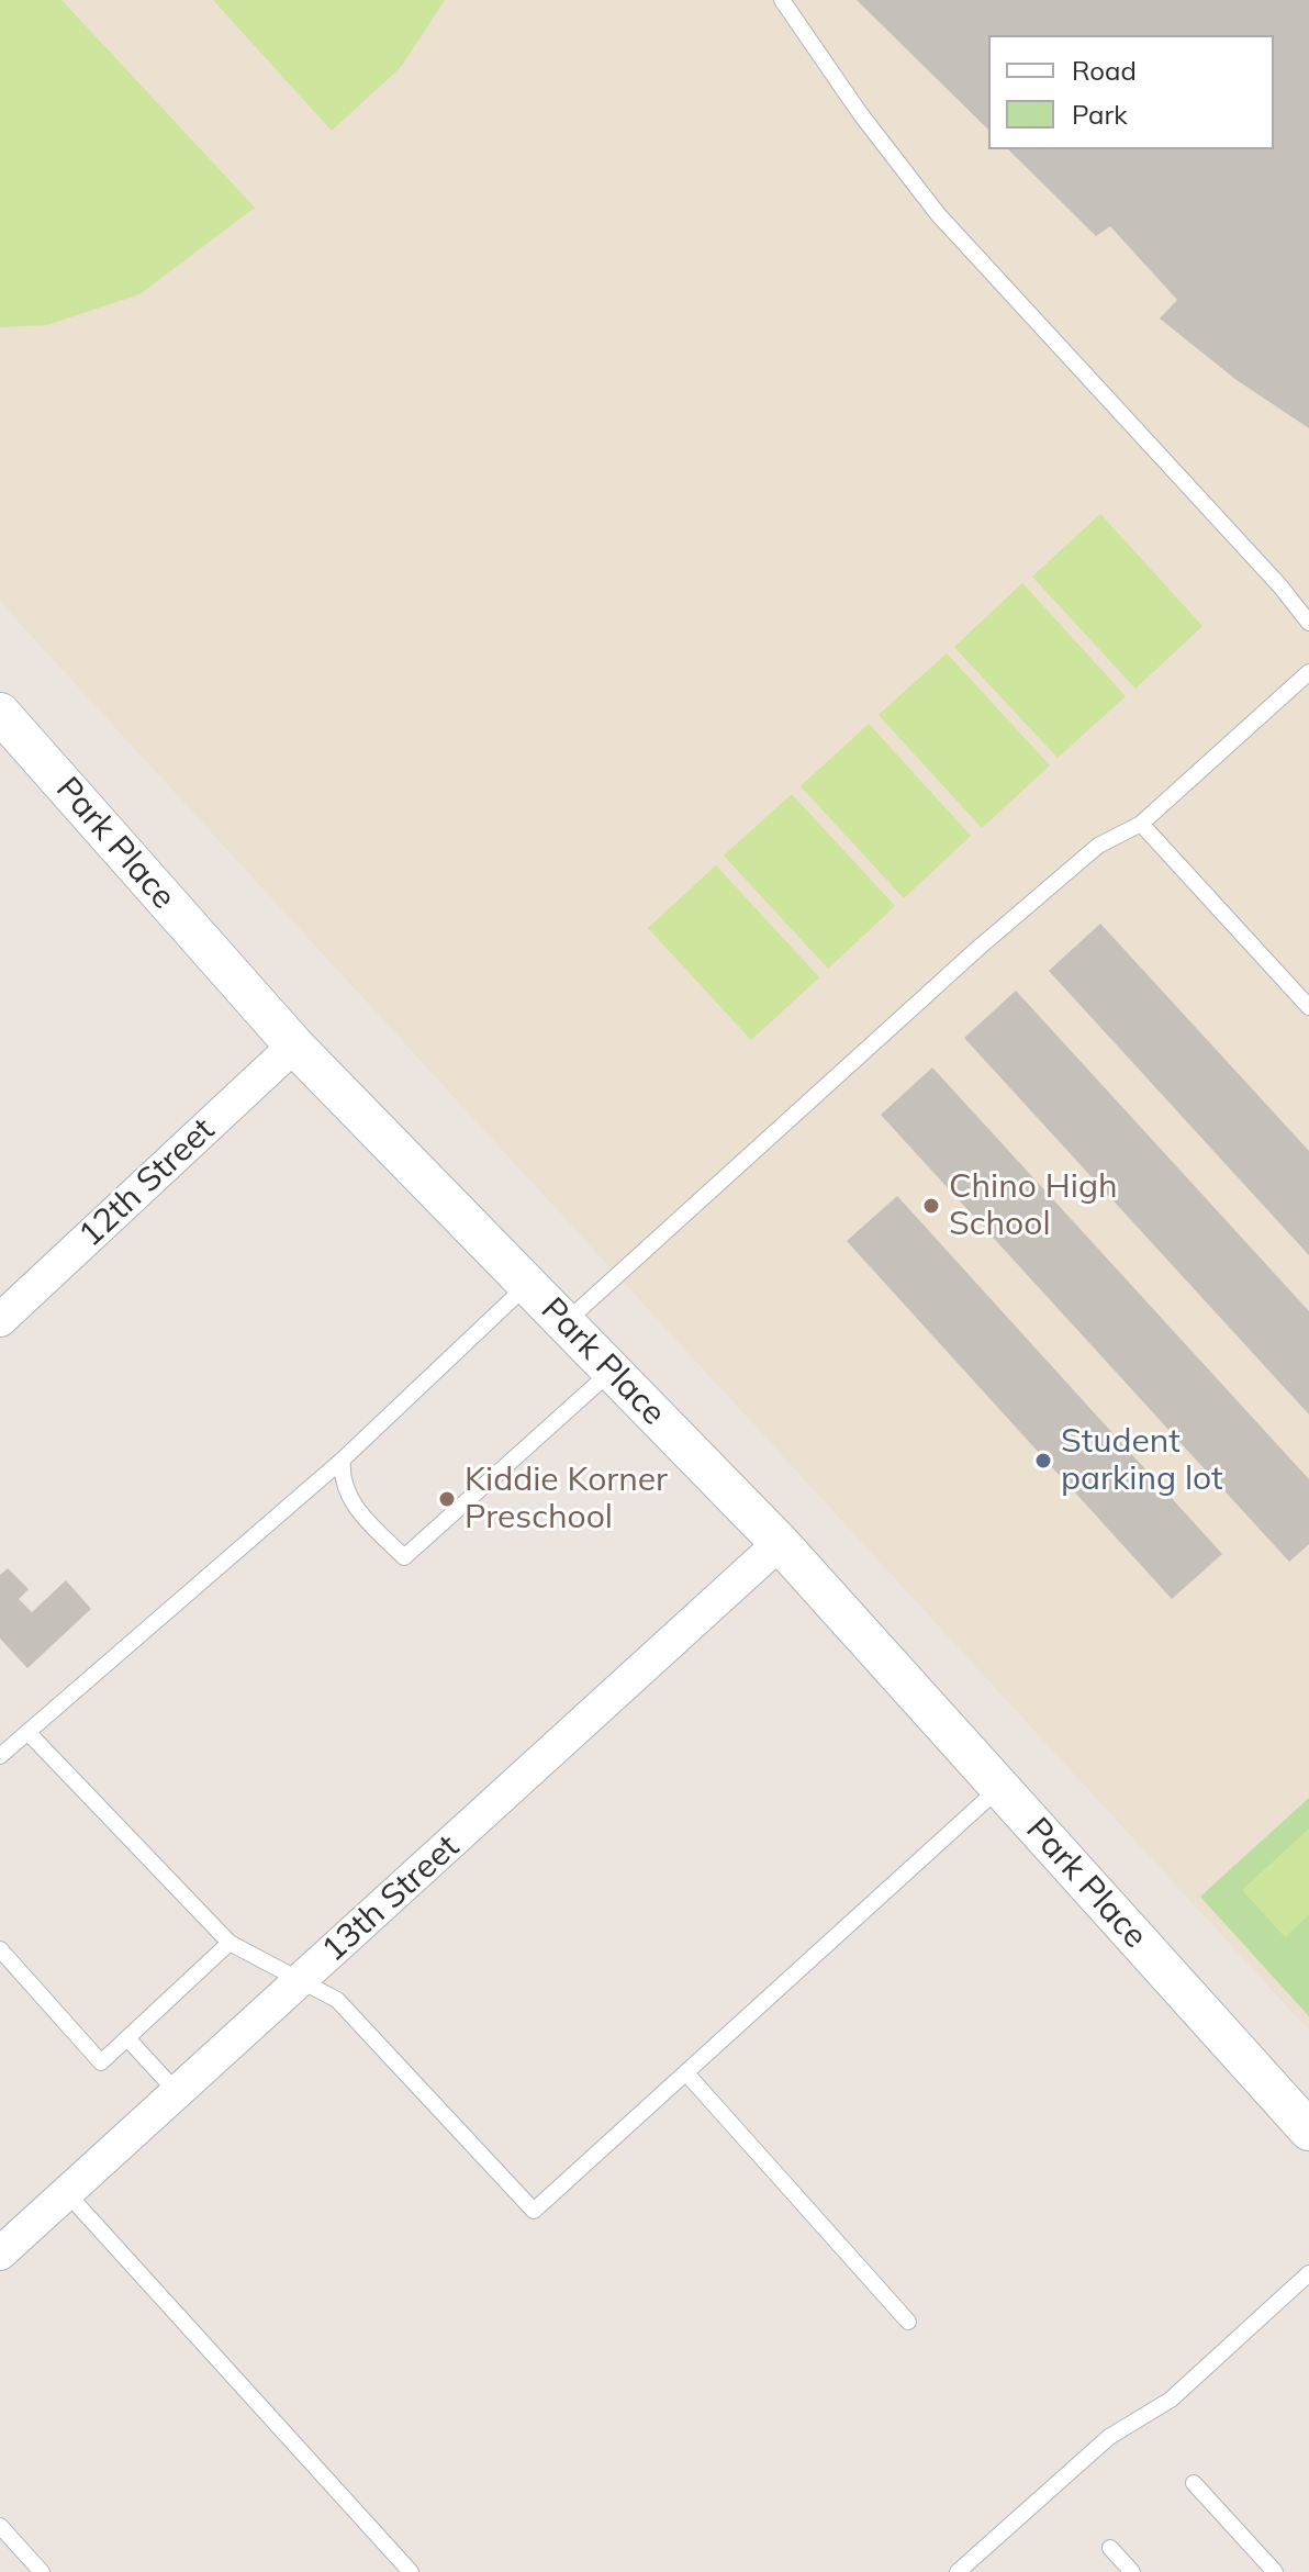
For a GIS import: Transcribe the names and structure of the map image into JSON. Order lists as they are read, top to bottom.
{
  "streets": {
    "street": ["Park Place", "12th Street", "13th Street"]
  },
  "crossings": [
    ["Park Place", "12th Street"],
    ["Park Place", "13th Street"]
  ],
  "places": ["Chino High School", "Student parking lot", "Kiddie Korner Preschool"],
  "legend": ["Road", "Park"]
}
